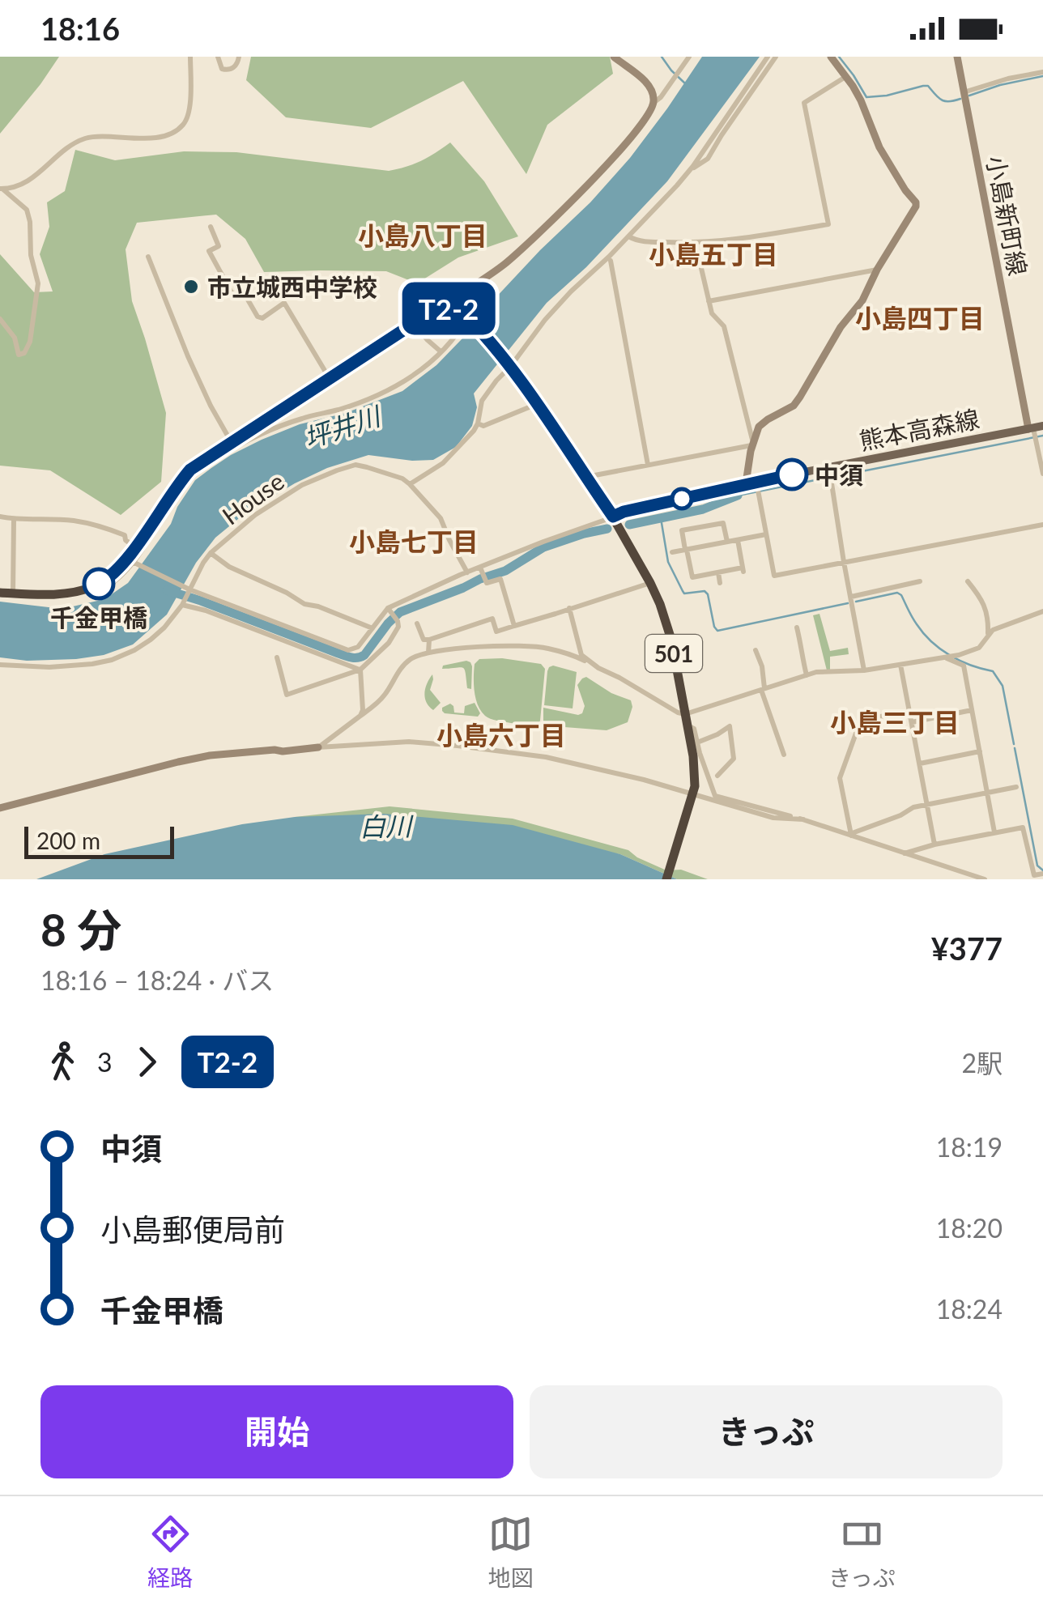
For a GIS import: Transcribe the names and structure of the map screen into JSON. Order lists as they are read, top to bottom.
{
  "streets": {
    "highway": ["501"],
    "main road": ["熊本高森線"],
    "street": ["小島新町線", "House"]
  },
  "crossings": [
    ["小島新町線", "熊本高森線"],
    ["熊本高森線", "501"]
  ],
  "districts": [
    "小島八丁目",
    "小島五丁目",
    "小島四丁目",
    "小島七丁目",
    "小島三丁目",
    "小島六丁目"
  ],
  "water": ["坪井川", "白川"],
  "places": ["市立城西中学校", "中須", "千金甲橋"],
  "lines": ["bus line T2-2"],
  "scale_bar": "200 m",
  "page": {
    "status": "18:16",
    "on_map": "T2-2",
    "scale": "200 m",
    "heading": ["8 分", "18:16 – 18:24 · バス", "¥377"],
    "legs": ["3", "T2-2", "2駅"],
    "list": [
      {
        "name": "中須",
        "value": "18:19"
      },
      {
        "name": "小島郵便局前",
        "value": "18:20"
      },
      {
        "name": "千金甲橋",
        "value": "18:24"
      }
    ],
    "buttons": ["開始", "きっぷ"],
    "tabs": ["経路", "地図", "きっぷ"]
  }
}
